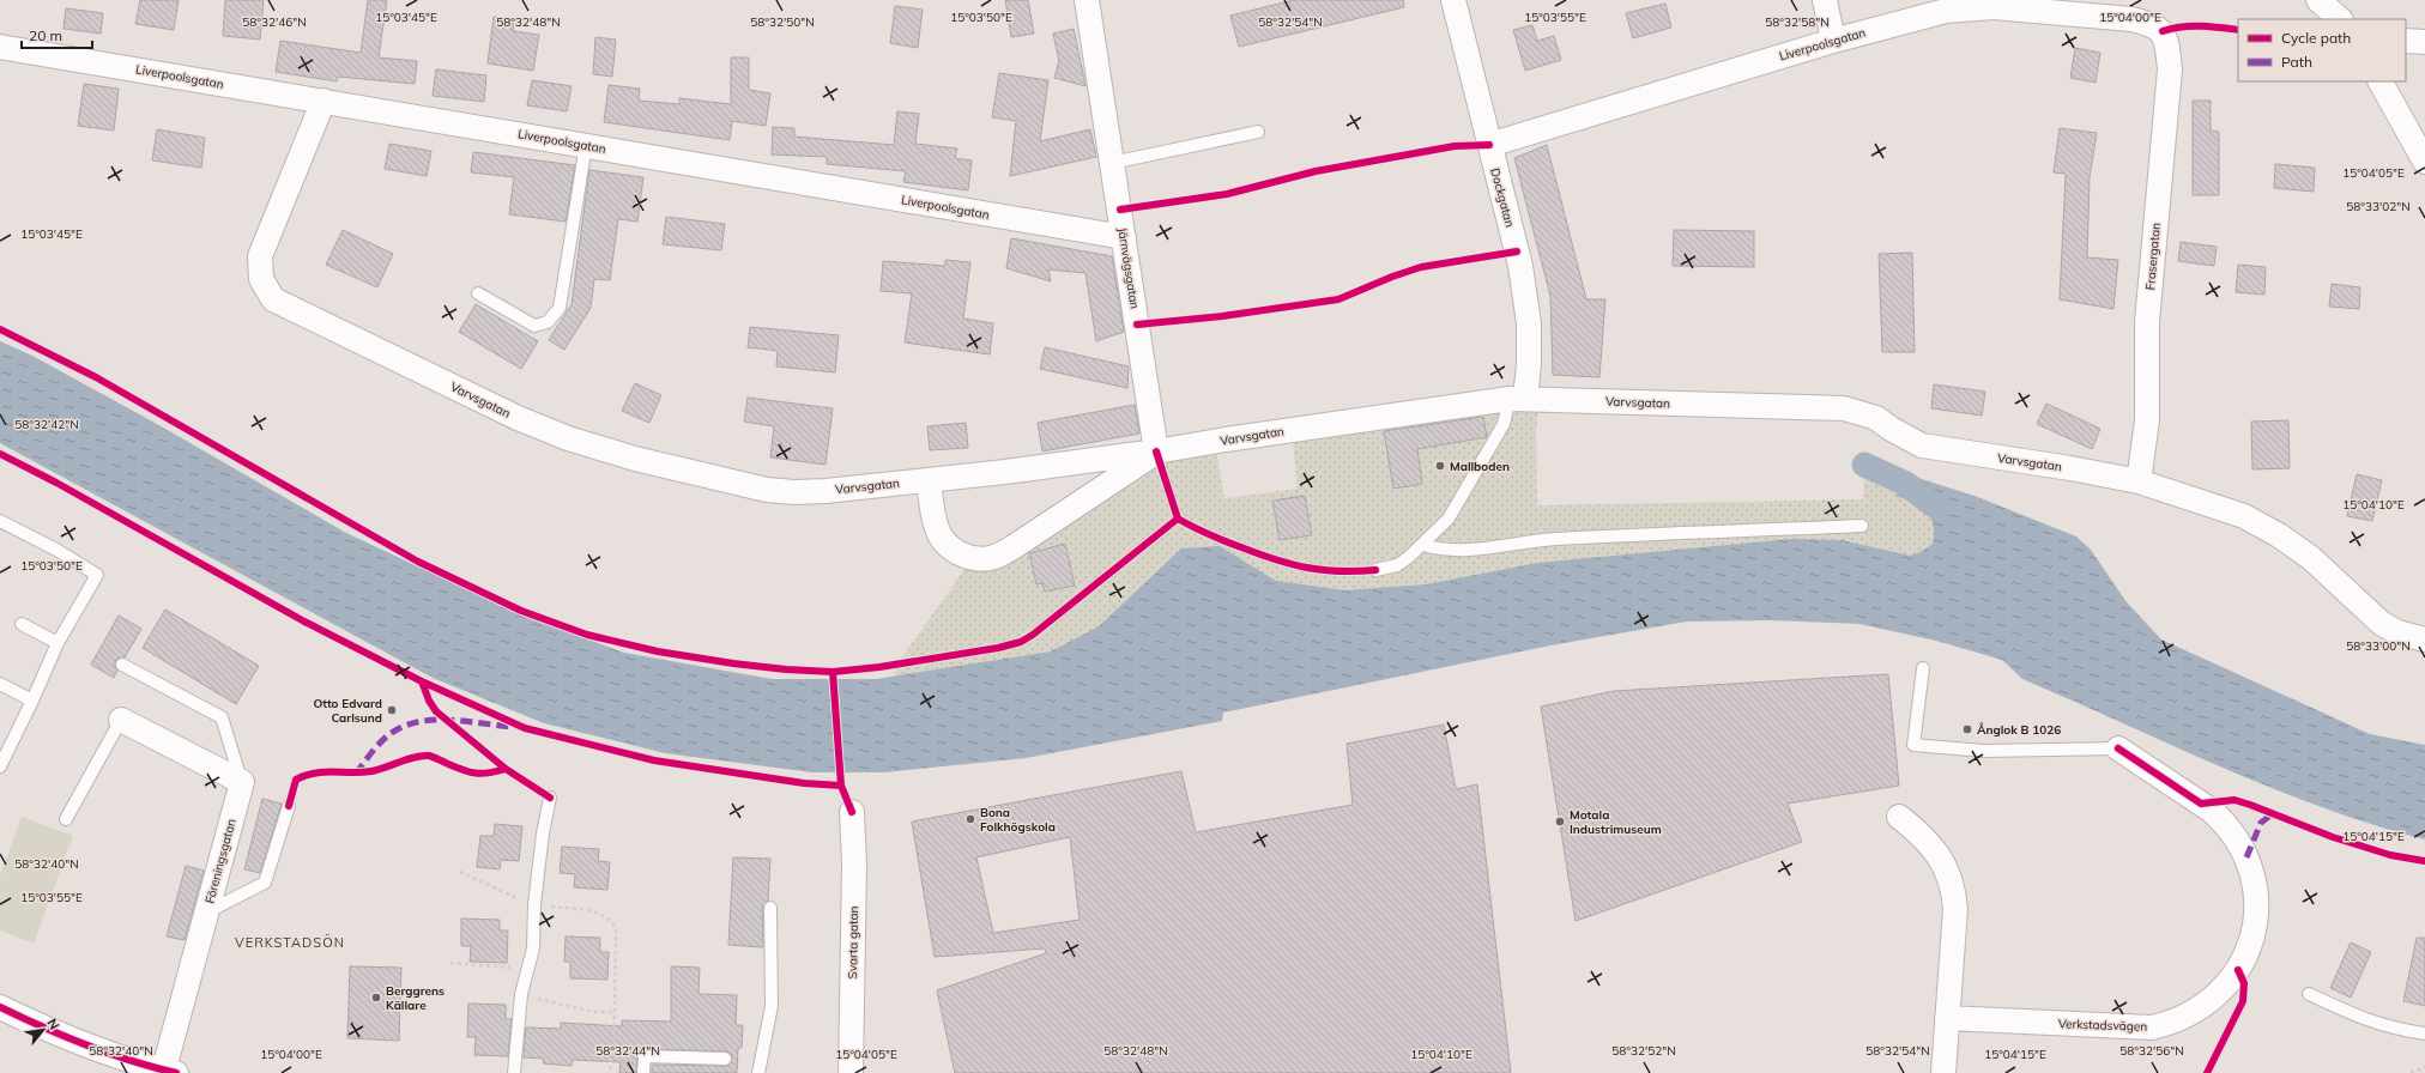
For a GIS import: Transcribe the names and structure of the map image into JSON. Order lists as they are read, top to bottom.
{
  "streets": {
    "street": [
      "Liverpoolsgatan",
      "Dockgatan",
      "Frasergatan",
      "Järnvägsgatan",
      "Varvsgatan",
      "Föreningsgatan",
      "Svarta gatan",
      "Verkstadsvägen"
    ]
  },
  "crossings": [
    ["Liverpoolsgatan", "Dockgatan"],
    ["Liverpoolsgatan", "Frasergatan"],
    ["Liverpoolsgatan", "Järnvägsgatan"],
    ["Liverpoolsgatan", "Varvsgatan"],
    ["Dockgatan", "Varvsgatan"],
    ["Frasergatan", "Varvsgatan"],
    ["Järnvägsgatan", "Varvsgatan"]
  ],
  "districts": ["VERKSTADSÖN"],
  "places": [
    "Mallboden",
    "Otto Edvard Carlsund",
    "Ånglok B 1026",
    "Bona Folkhögskola",
    "Motala Industrimuseum",
    "Berggrens Källare"
  ],
  "legend": ["Cycle path", "Path"],
  "scale_bar": "20 m",
  "north": "top right",
  "coordinates": [
    "15°03'45\"E",
    "15°03'55\"E",
    "15°04'00\"E",
    "15°03'50\"E",
    "58°32'46\"N",
    "58°32'48\"N",
    "58°32'50\"N",
    "58°32'54\"N",
    "58°32'58\"N",
    "15°04'05\"E",
    "58°33'02\"N",
    "58°32'42\"N",
    "15°04'10\"E",
    "58°33'00\"N",
    "15°04'15\"E",
    "58°32'40\"N",
    "58°32'44\"N",
    "58°32'52\"N",
    "58°32'56\"N"
  ]
}
